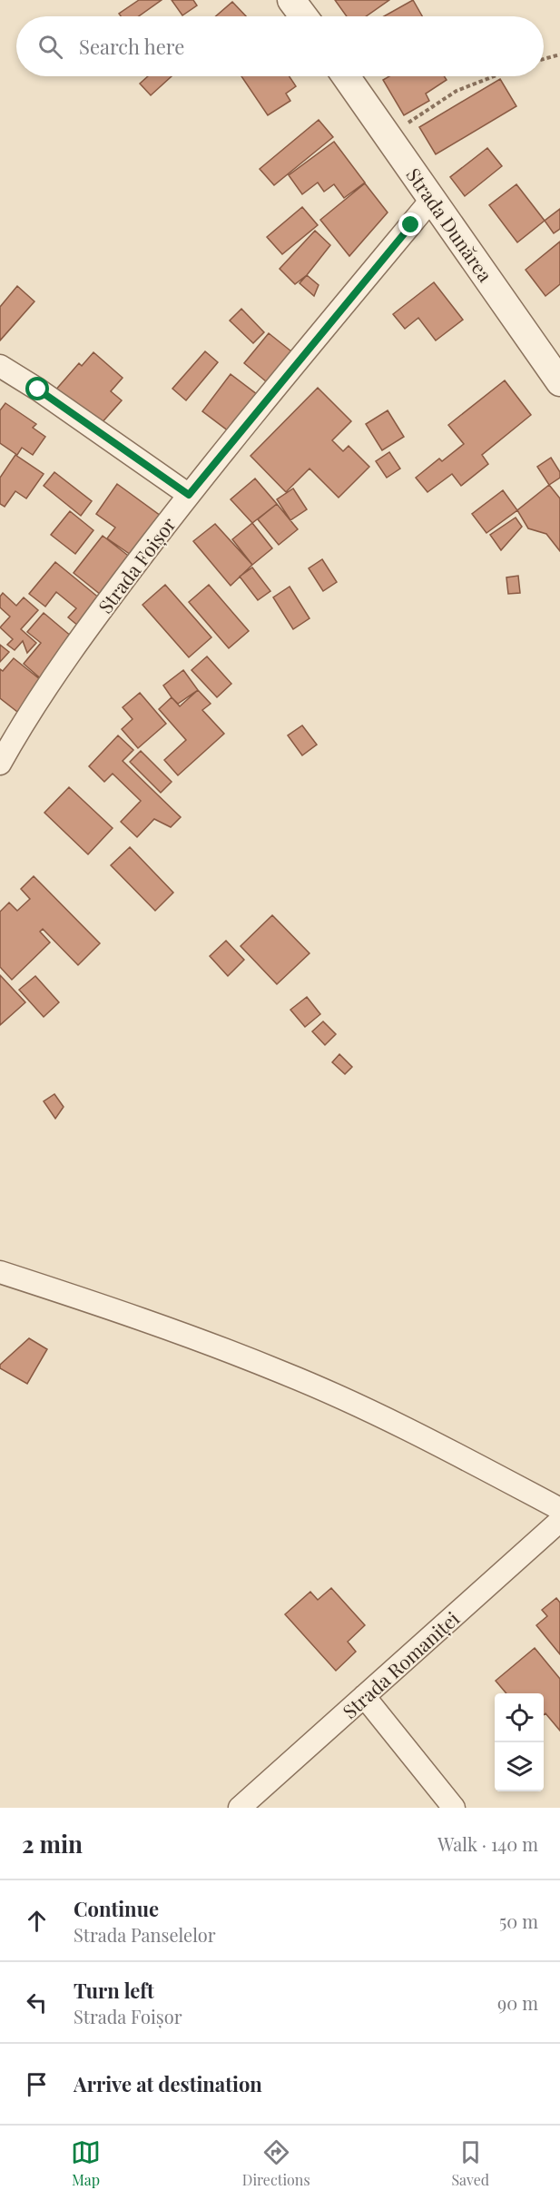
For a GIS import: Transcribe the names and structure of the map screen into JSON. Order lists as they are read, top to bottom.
{
  "streets": {
    "street": ["Strada Dunărea", "Strada Foișor", "Strada Romaniței"]
  },
  "crossings": [
    ["Strada Dunărea", "Strada Foișor"]
  ],
  "page": {
    "search": "Search here",
    "heading": ["2 min", "Walk · 140 m"],
    "list": [
      ["Continue", "Strada Panselelor", "50 m"],
      ["Turn left", "Strada Foișor", "90 m"],
      "Arrive at destination"
    ],
    "nav": ["Map", "Directions", "Saved"]
  }
}
